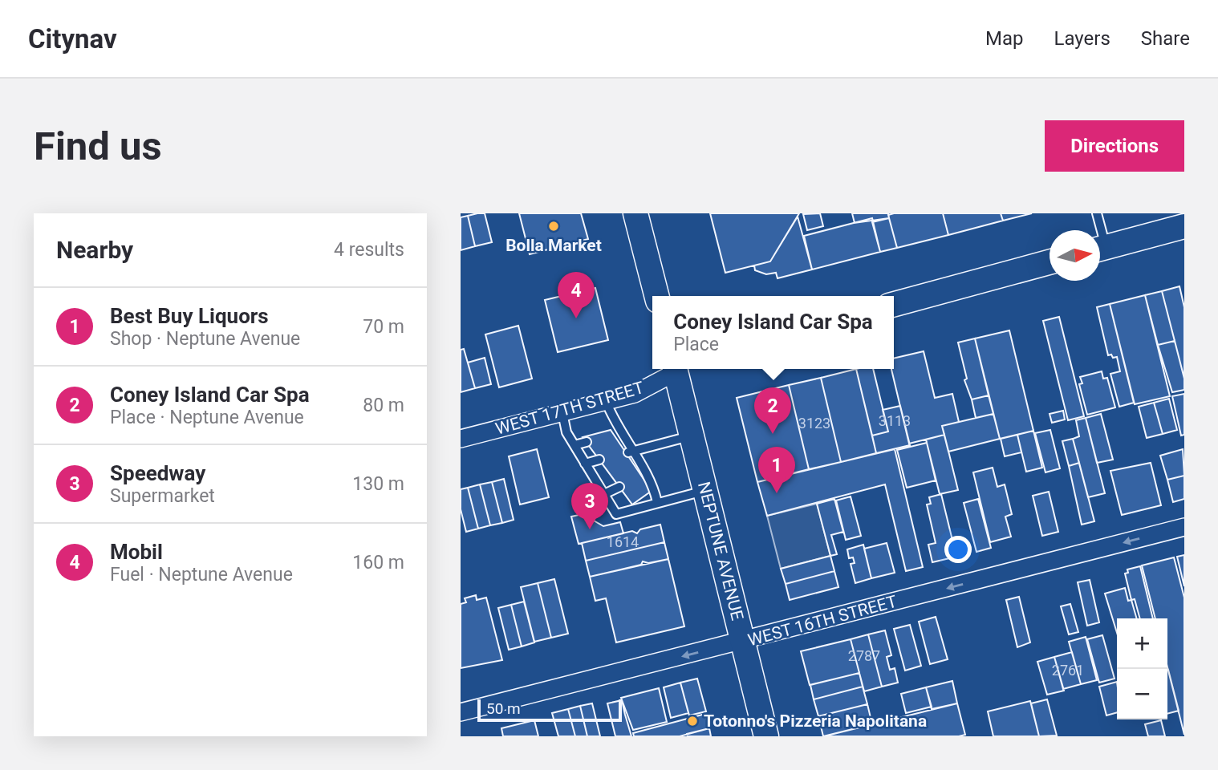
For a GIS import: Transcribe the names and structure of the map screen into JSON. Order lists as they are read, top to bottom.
{
  "streets": {
    "main road": ["NEPTUNE AVENUE"],
    "street": ["WEST 17TH STREET", "WEST 16TH STREET"]
  },
  "crossings": [
    ["NEPTUNE AVENUE", "WEST 16TH STREET"]
  ],
  "one_way": ["WEST 16TH STREET"],
  "places": ["Bolla Market", "Totonno's Pizzeria Napolitana"],
  "house_numbers": [
    "3113",
    "3123",
    "1614",
    "2787",
    "2761"
  ],
  "scale_bar": "50 m",
  "north": "right",
  "page": {
    "header": "Citynav",
    "nav": ["Map", "Layers", "Share"],
    "buttons": "Directions",
    "title": "Find us",
    "heading": ["Nearby", "4 results"],
    "pins": [
      "4",
      "2",
      "1",
      "3"
    ],
    "list": [
      {
        "mark": "1",
        "name": "Best Buy Liquors",
        "note": "Shop · Neptune Avenue",
        "value": "70 m"
      },
      {
        "mark": "2",
        "name": "Coney Island Car Spa",
        "note": "Place · Neptune Avenue",
        "value": "80 m"
      },
      {
        "mark": "3",
        "name": "Speedway",
        "note": "Supermarket",
        "value": "130 m"
      },
      {
        "mark": "4",
        "name": "Mobil",
        "note": "Fuel · Neptune Avenue",
        "value": "160 m"
      }
    ],
    "popup": ["Coney Island Car Spa", "Place"],
    "map_buttons": ["+", "−"],
    "scale": "50 m"
  }
}
